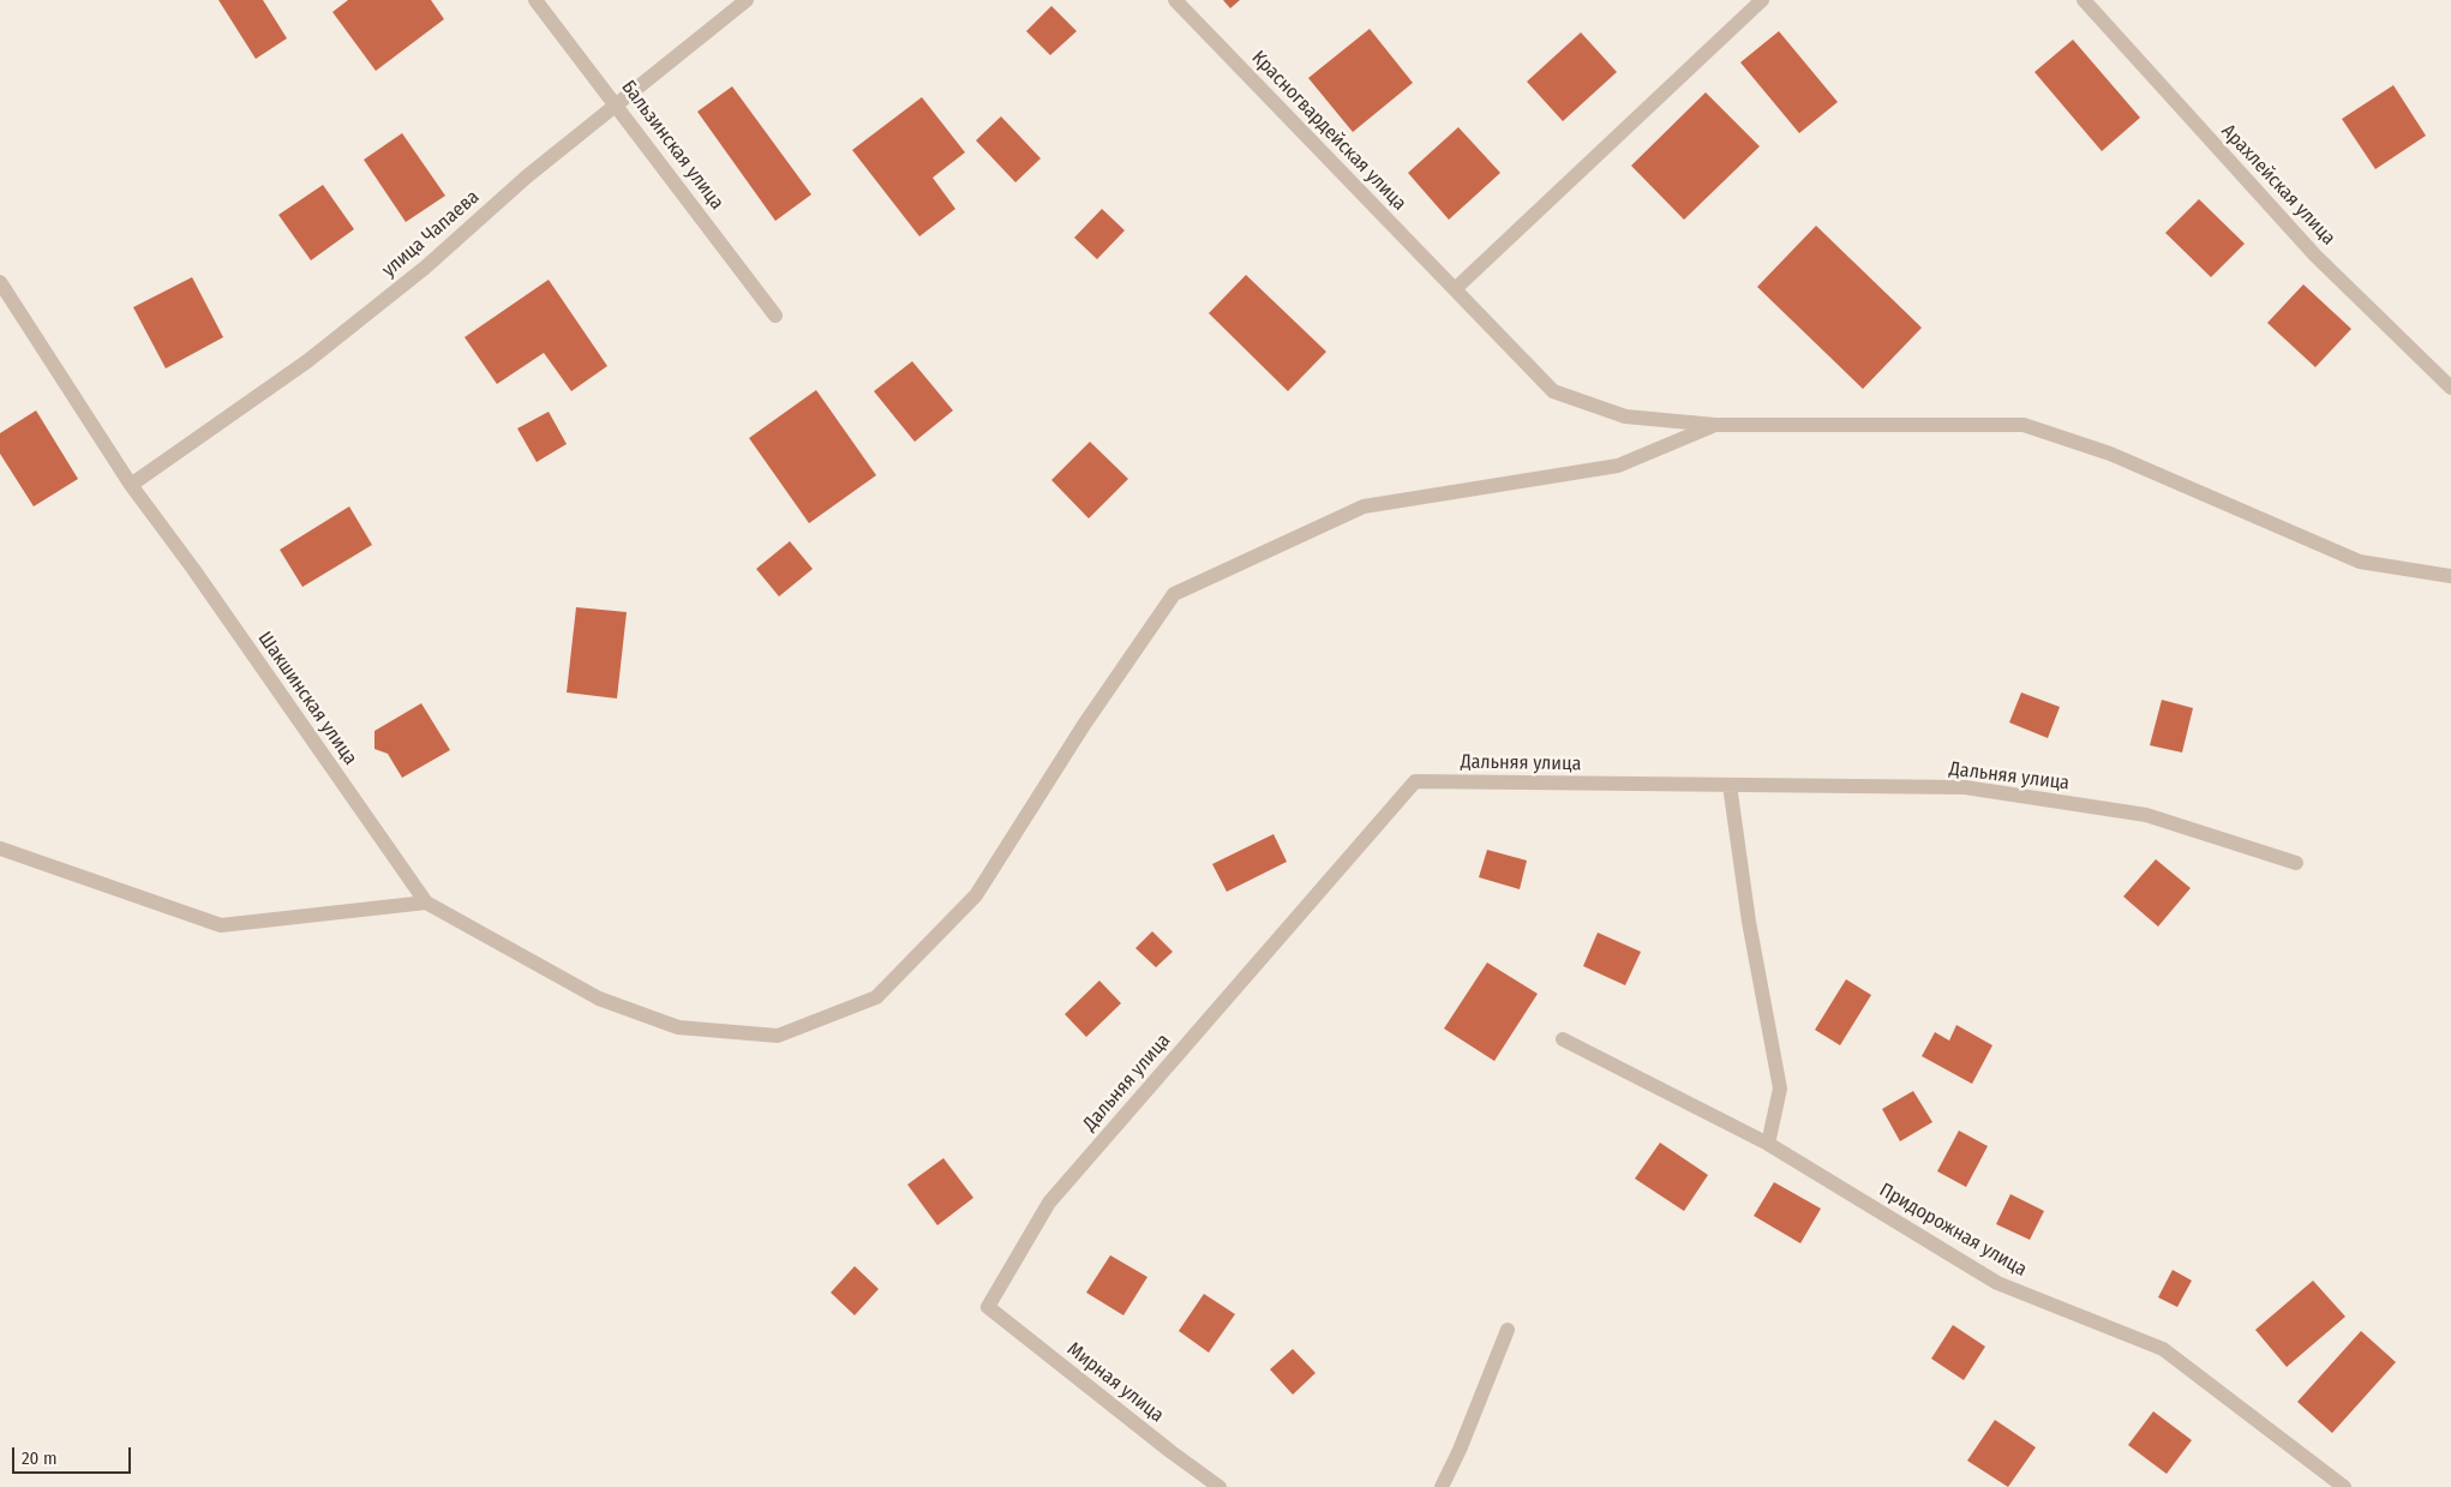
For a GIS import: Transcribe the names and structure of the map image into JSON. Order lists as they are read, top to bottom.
{
  "streets": {
    "street": [
      "Красногвардейская улица",
      "Бальзинская улица",
      "Арахлейская улица",
      "улица Чапаева",
      "Шакшинская улица",
      "Дальняя улица",
      "Придорожная улица",
      "Мирная улица"
    ]
  },
  "crossings": [
    ["Красногвардейская улица", "Шакшинская улица"],
    ["Бальзинская улица", "улица Чапаева"],
    ["улица Чапаева", "Шакшинская улица"],
    ["Дальняя улица", "Мирная улица"]
  ],
  "scale_bar": "20 m"
}
